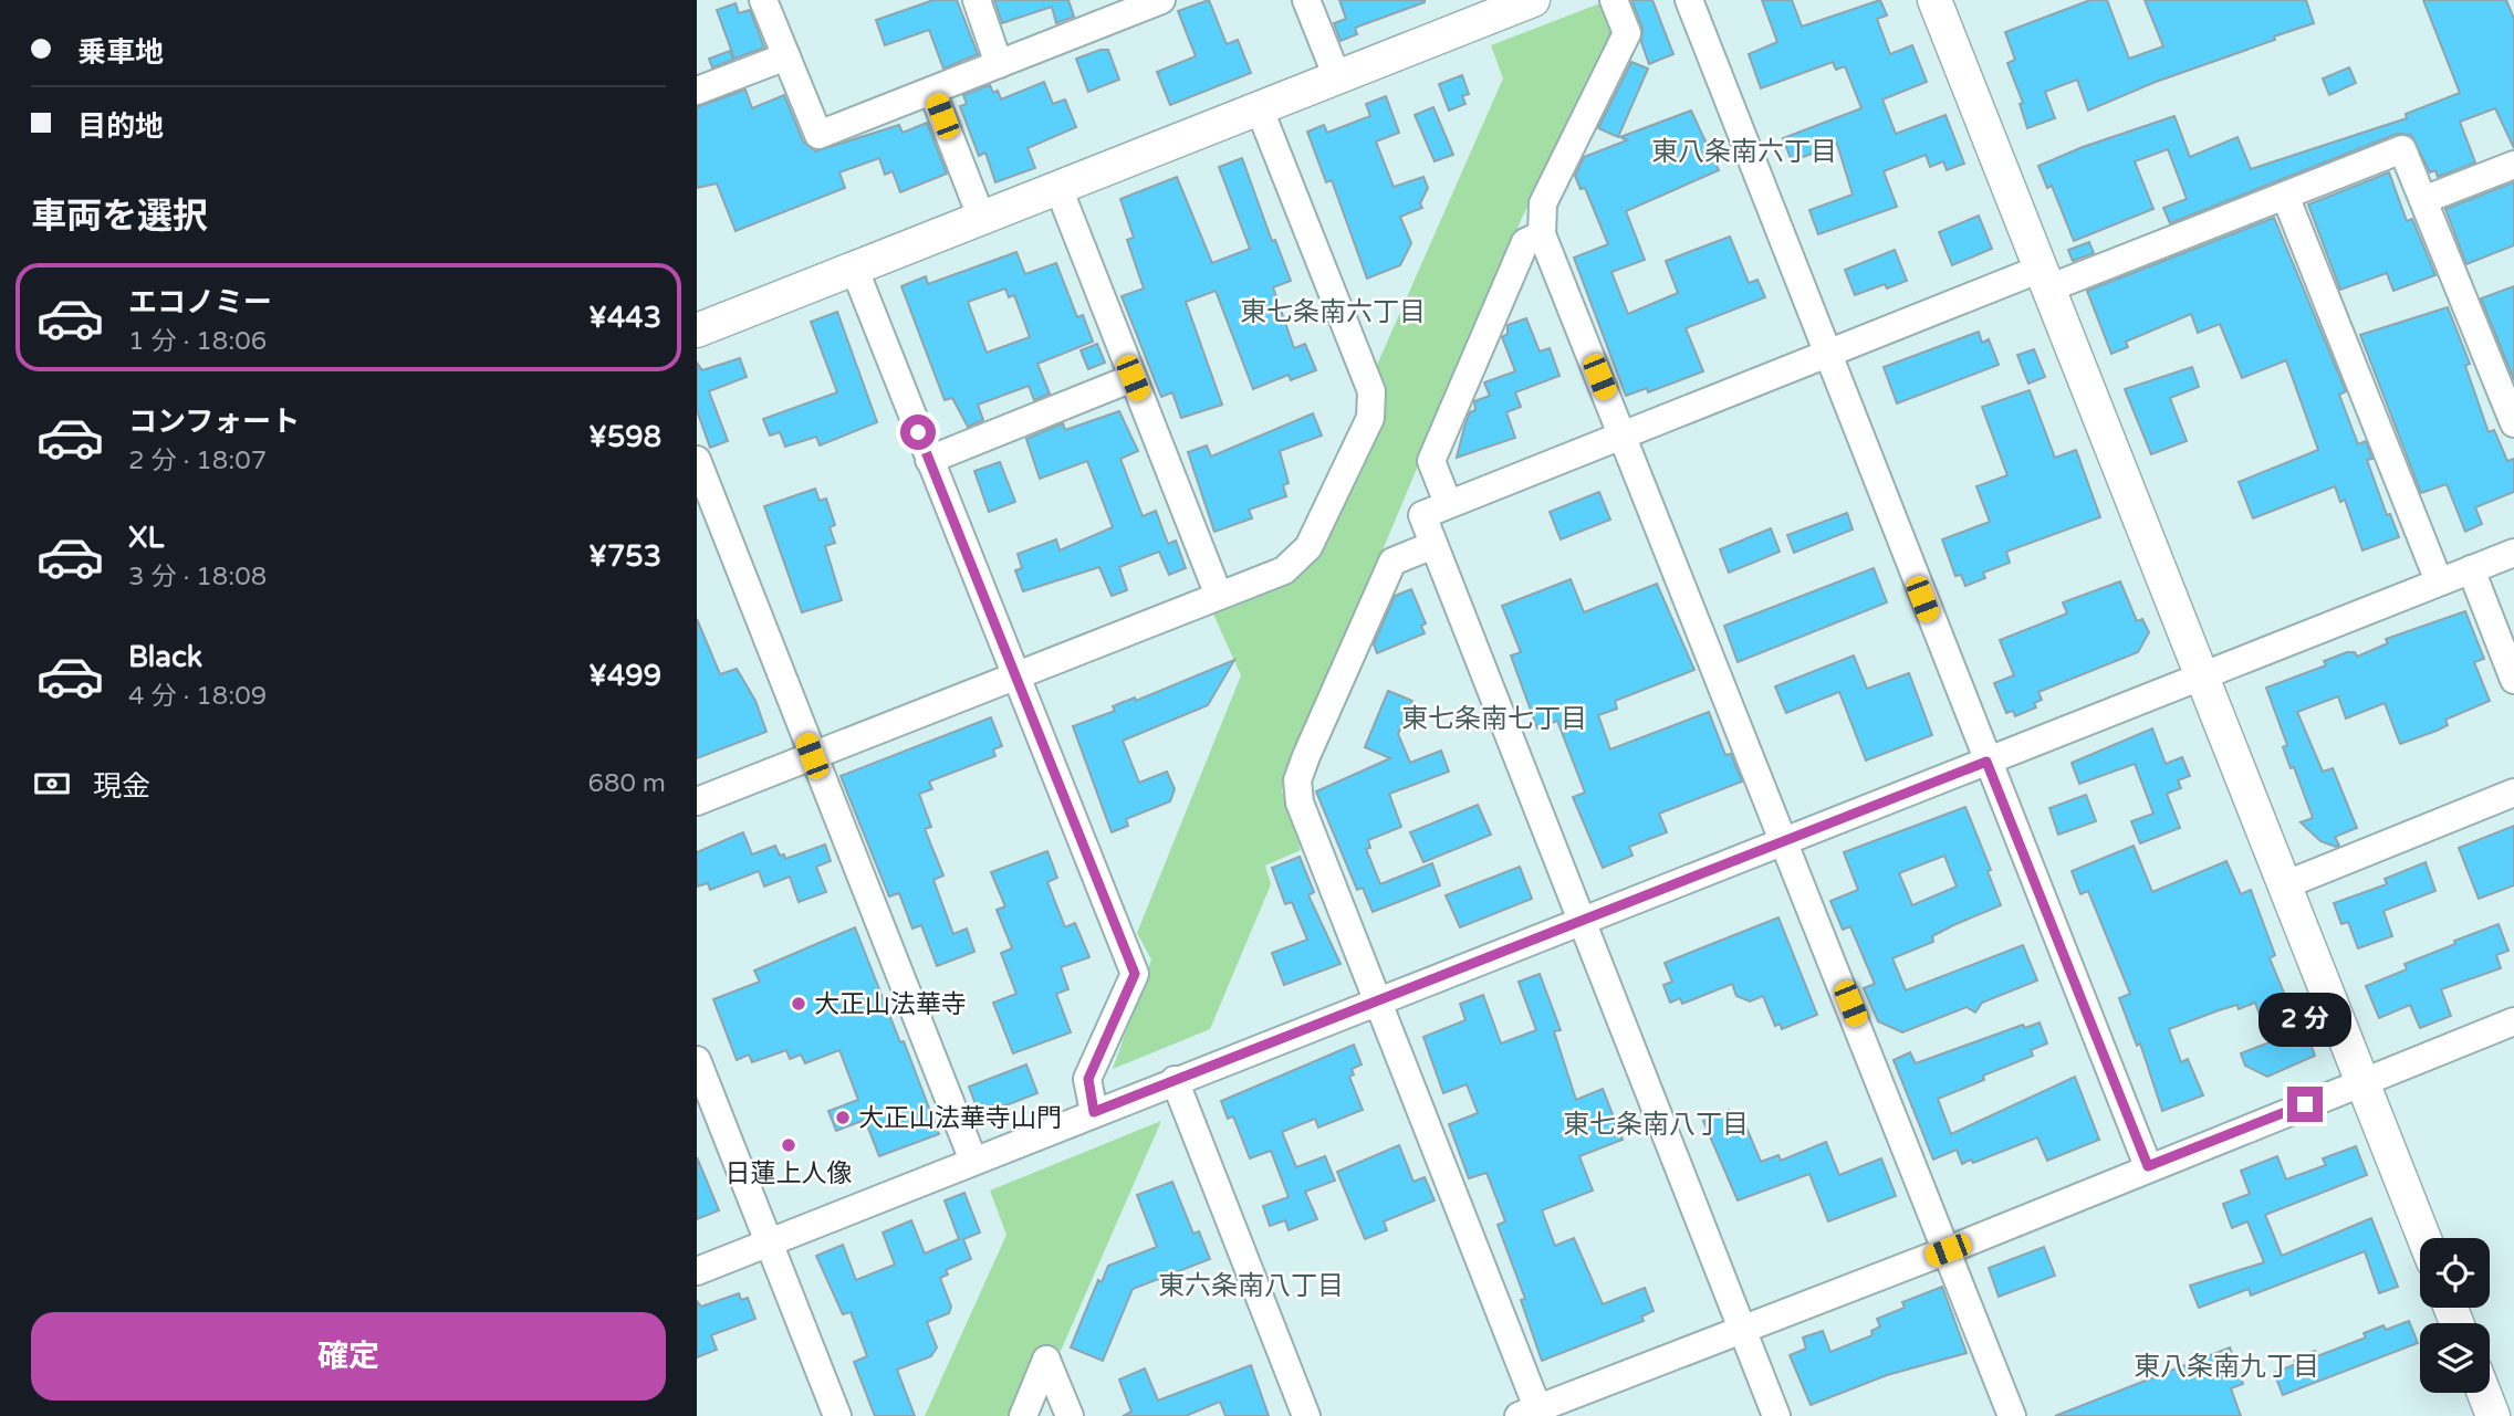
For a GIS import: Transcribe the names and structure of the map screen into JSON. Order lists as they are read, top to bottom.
{
  "districts": [
    "東八条南六丁目",
    "東七条南六丁目",
    "東七条南七丁目",
    "東七条南八丁目",
    "東六条南八丁目",
    "東八条南九丁目"
  ],
  "places": ["大正山法華寺", "大正山法華寺山門", "日蓮上人像"],
  "page": {
    "banner": ["乗車地", "目的地"],
    "heading": "車両を選択",
    "list": [
      {
        "name": "エコノミー",
        "note": "1 分 · 18:06",
        "value": "¥443"
      },
      {
        "name": "コンフォート",
        "note": "2 分 · 18:07",
        "value": "¥598"
      },
      {
        "name": "XL",
        "note": "3 分 · 18:08",
        "value": "¥753"
      },
      {
        "name": "Black",
        "note": "4 分 · 18:09",
        "value": "¥499"
      }
    ],
    "pay": ["現金", "680 m"],
    "bubble": "2 分",
    "buttons": "確定"
  }
}
